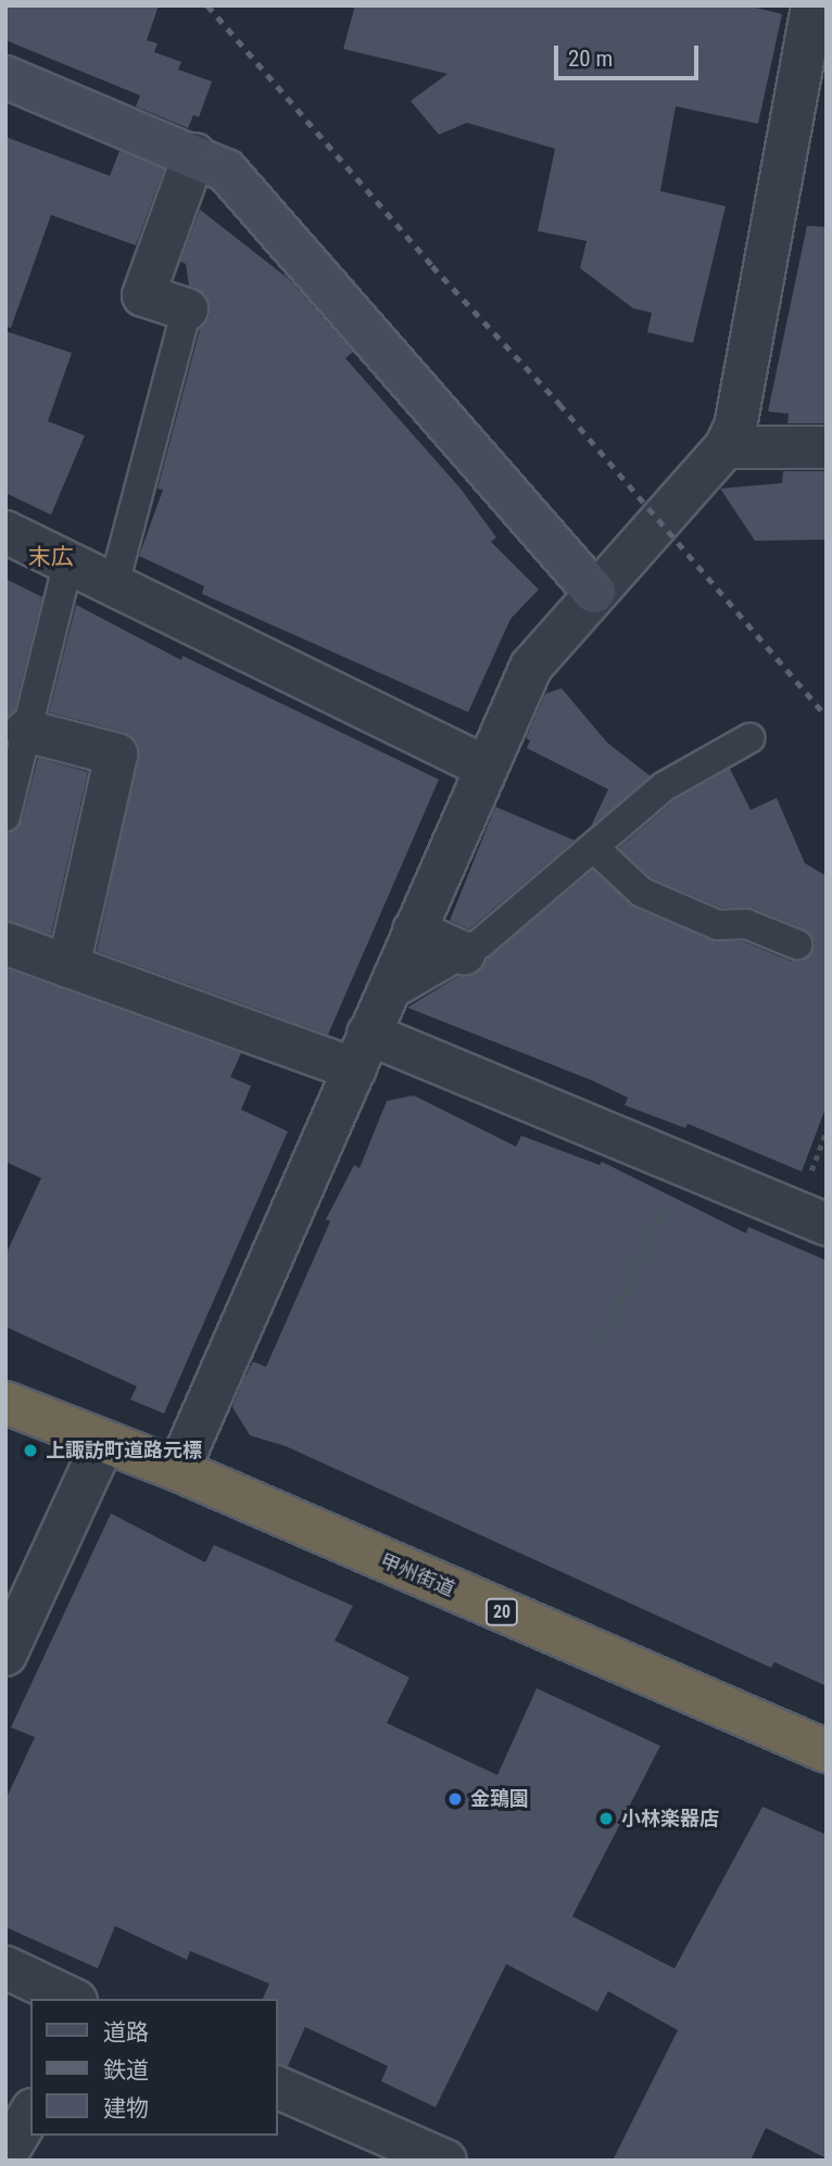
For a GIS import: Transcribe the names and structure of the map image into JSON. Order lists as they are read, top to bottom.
{
  "streets": {
    "highway": ["甲州街道", "20"]
  },
  "districts": ["末広"],
  "places": ["上諏訪町道路元標", "金鵄園", "小林楽器店"],
  "legend": ["道路", "鉄道", "建物"],
  "scale_bar": "20 m"
}
